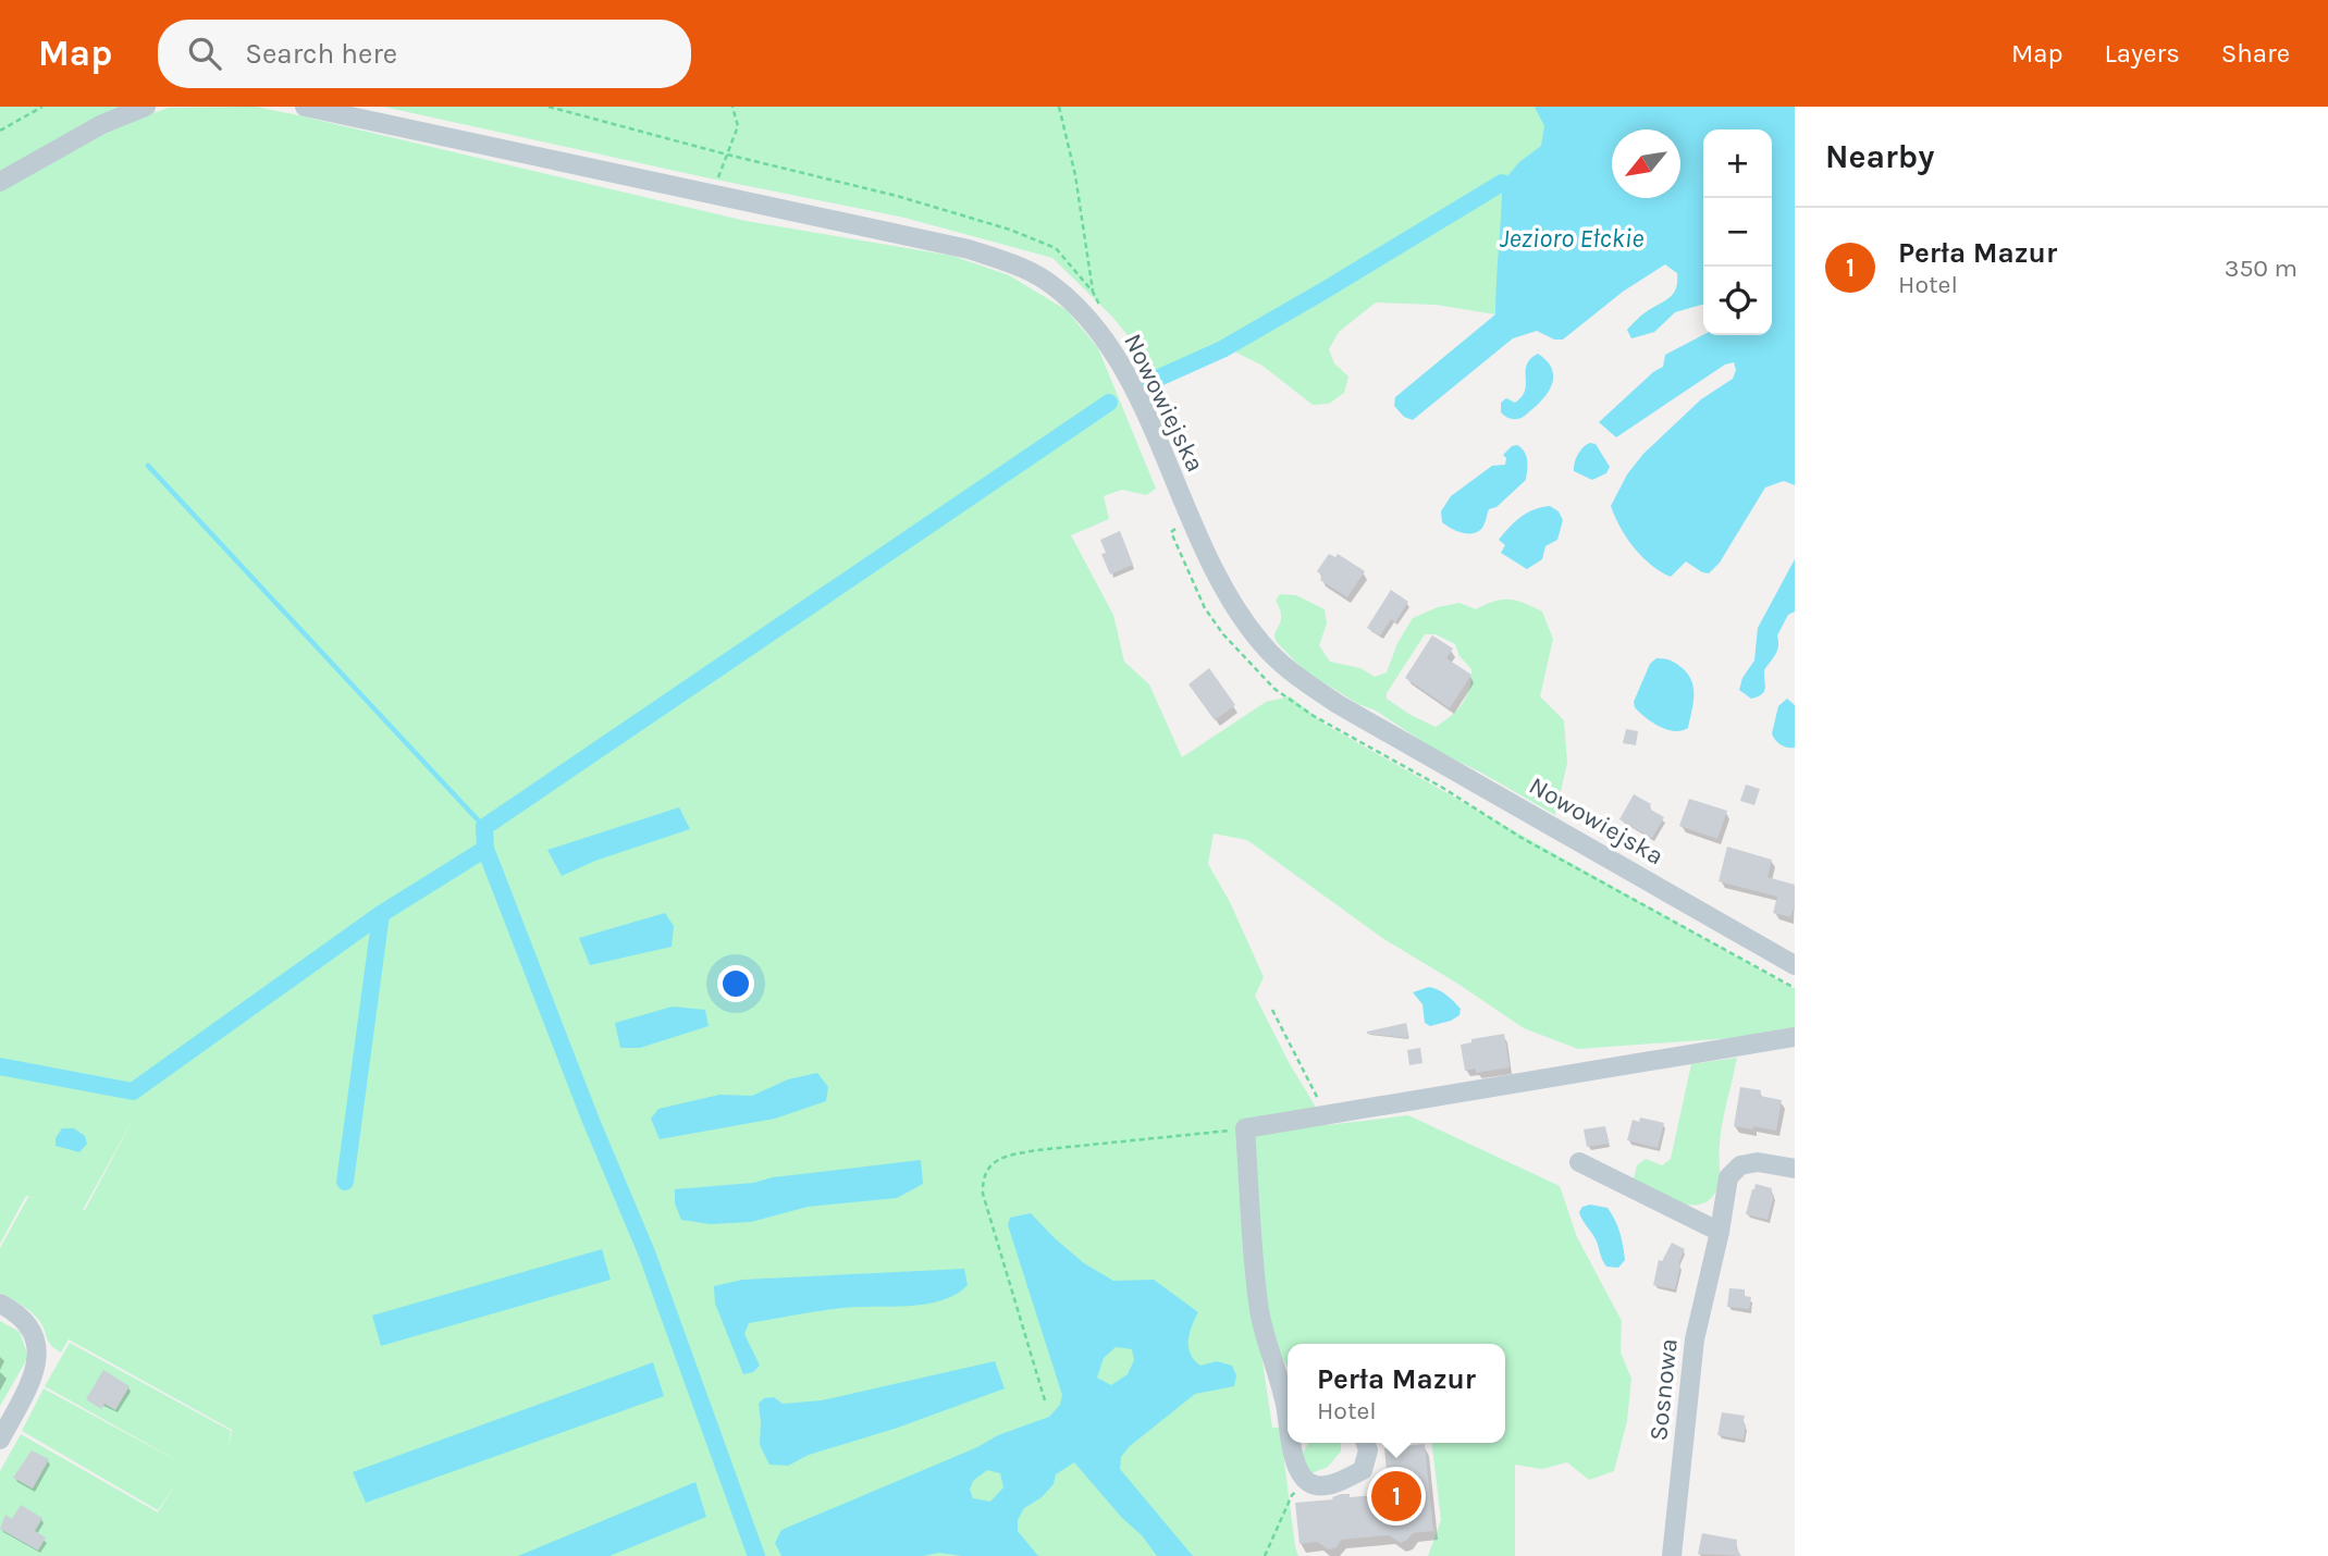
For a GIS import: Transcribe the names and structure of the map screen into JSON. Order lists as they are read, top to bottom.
{
  "streets": {
    "street": ["Nowowiejska", "Sosnowa"]
  },
  "water": ["Jezioro Ełckie"],
  "north": "bottom left",
  "page": {
    "header": "Map",
    "search": "Search here",
    "nav": ["Map", "Layers", "Share"],
    "heading": "Nearby",
    "map_buttons": ["+", "−"],
    "list": [
      {
        "mark": "1",
        "name": "Perła Mazur",
        "note": "Hotel",
        "value": "350 m"
      }
    ],
    "popup": ["Perła Mazur", "Hotel"],
    "pins": "1"
  }
}
